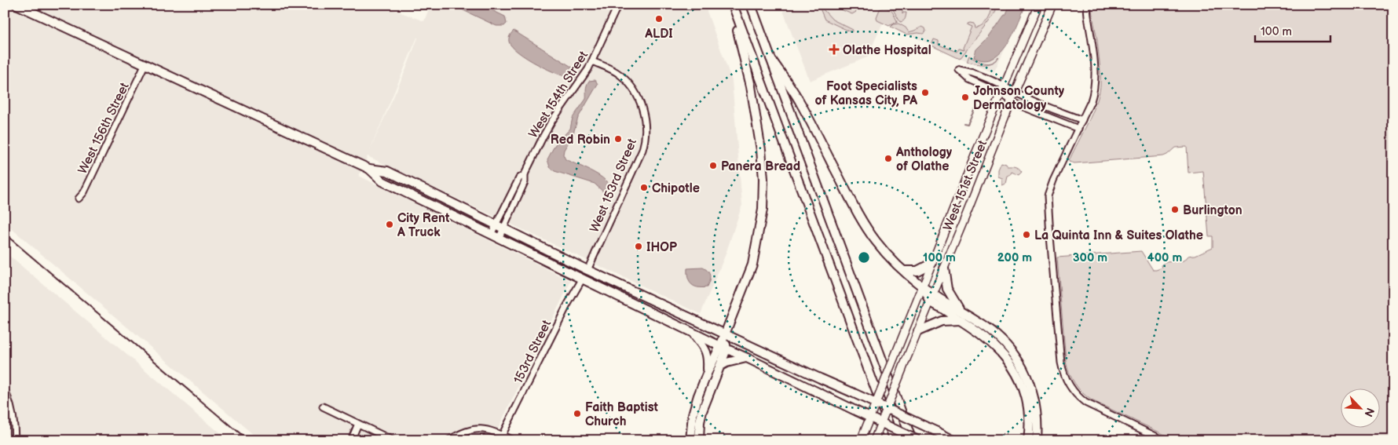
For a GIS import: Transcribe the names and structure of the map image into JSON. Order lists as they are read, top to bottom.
{
  "streets": {
    "main road": ["West 151st Street"],
    "street": [
      "West 154th Street",
      "West 156th Street",
      "West 153rd Street",
      "153rd Street"
    ]
  },
  "crossings": [
    ["West 154th Street", "West 153rd Street"]
  ],
  "places": {
    "other": [
      "ALDI",
      "Foot Specialists of Kansas City, PA",
      "Johnson County Dermatology",
      "Red Robin",
      "Anthology of Olathe",
      "Panera Bread",
      "Chipotle",
      "Burlington",
      "City Rent A Truck",
      "La Quinta Inn & Suites Olathe",
      "IHOP",
      "Faith Baptist Church"
    ],
    "health": ["Olathe Hospital"]
  },
  "scale_bar": "100 m",
  "north": "bottom right",
  "rings": [
    "100 m",
    "200 m",
    "300 m",
    "400 m"
  ]
}
